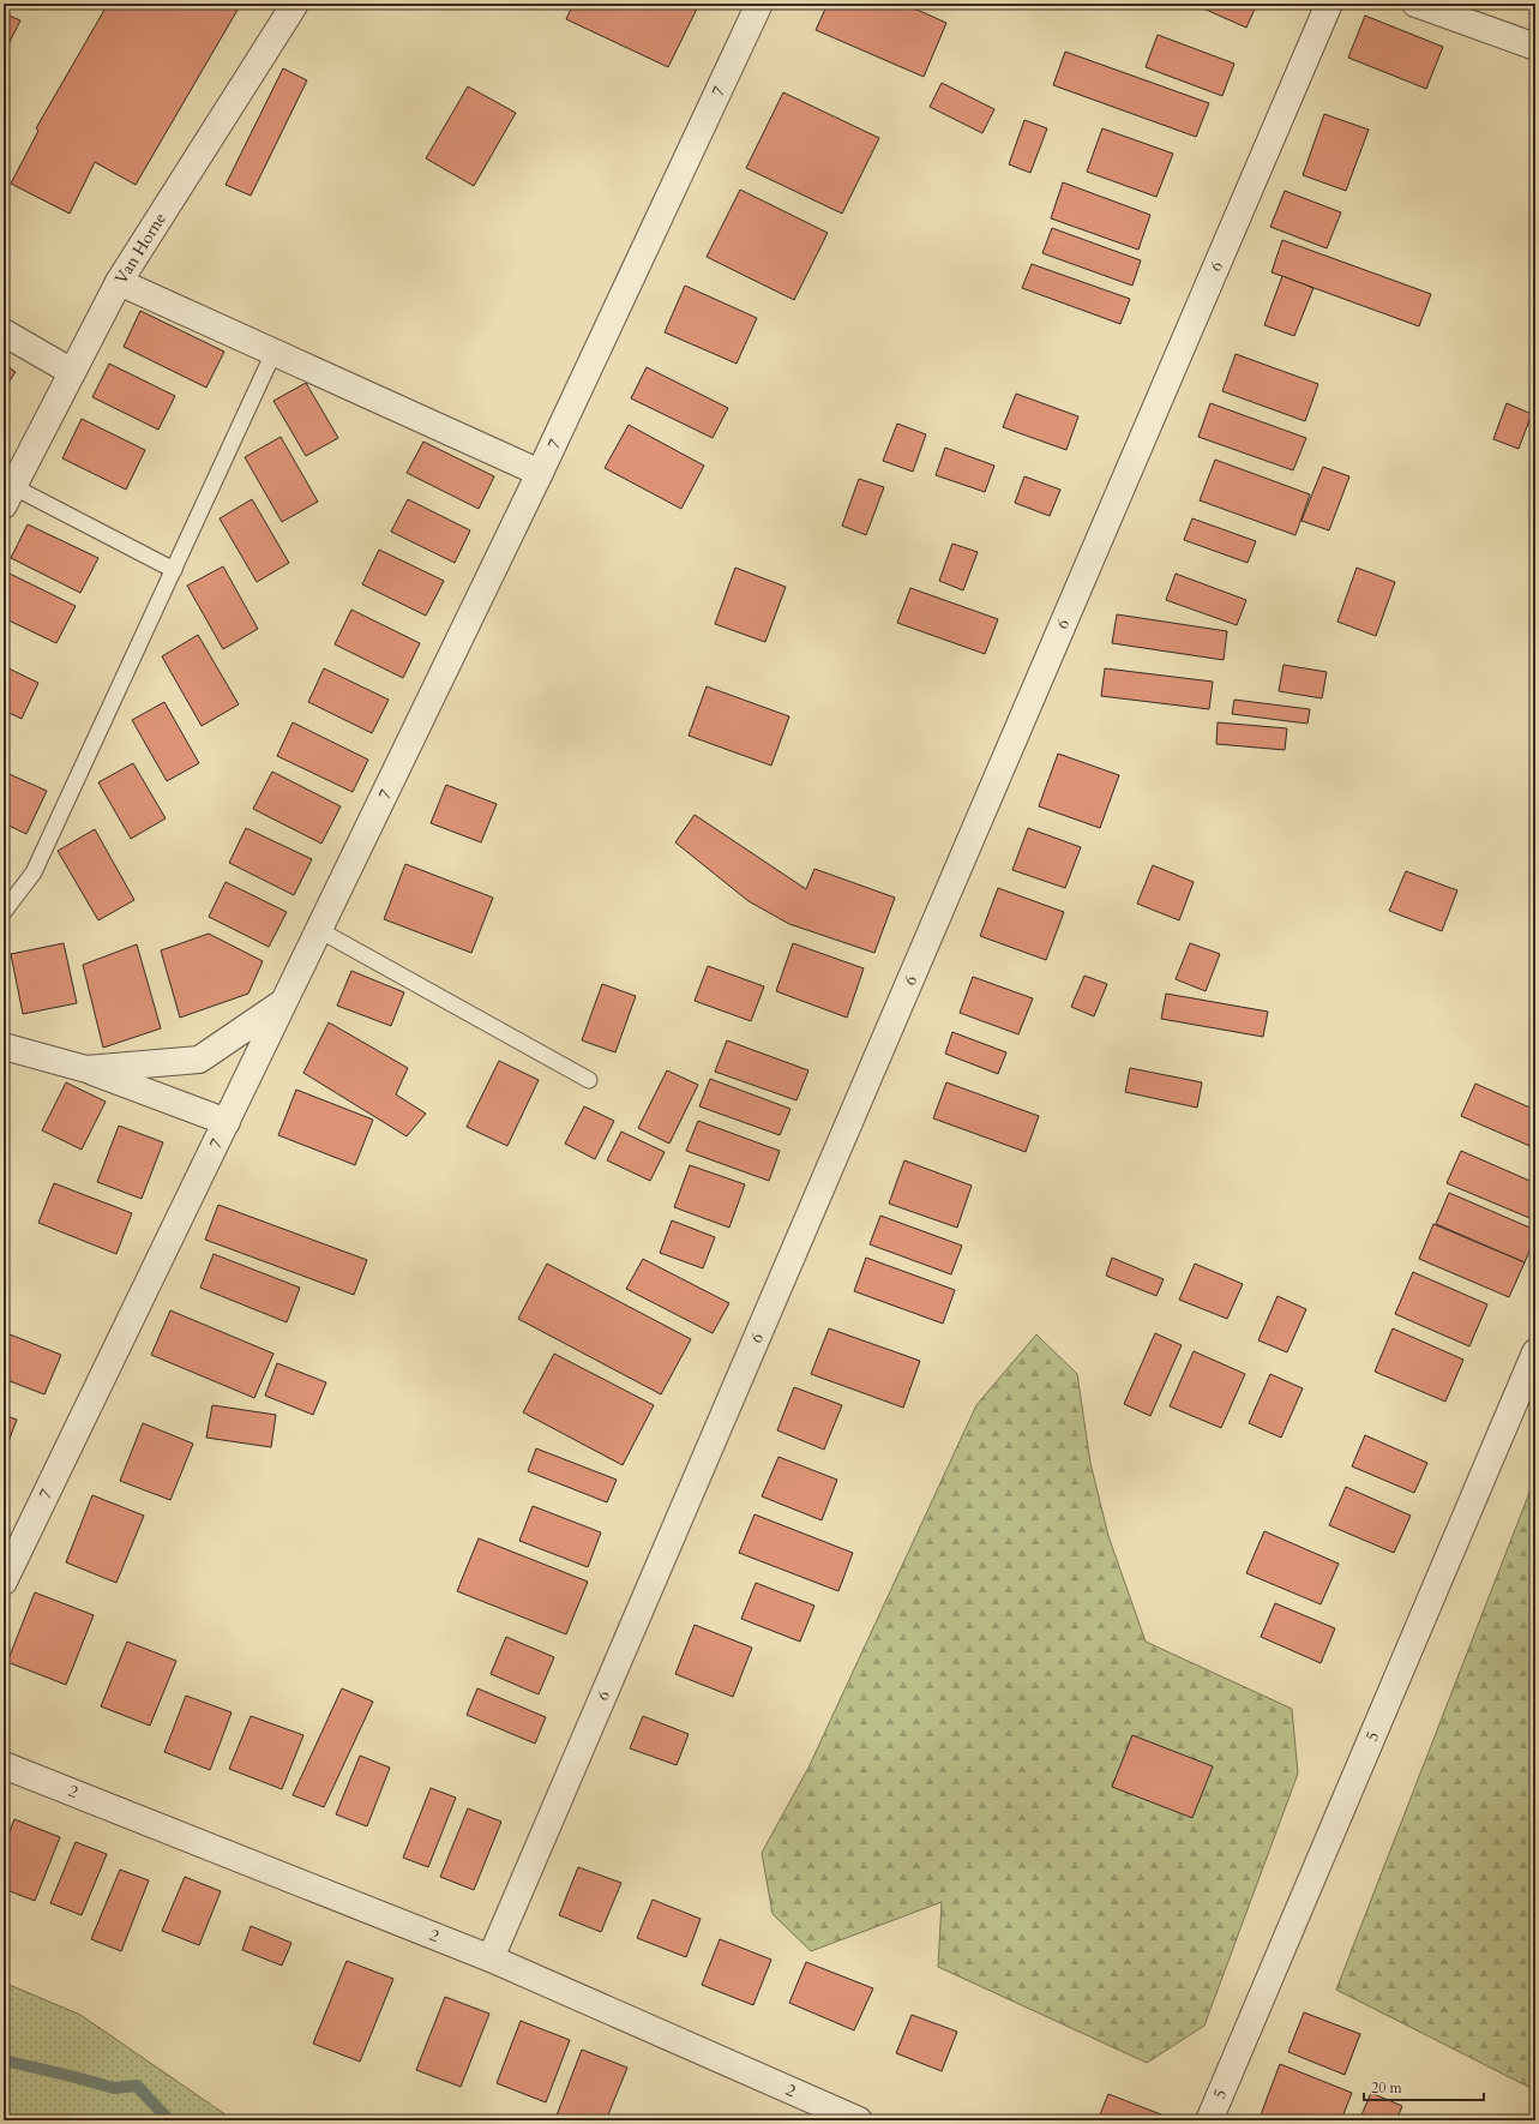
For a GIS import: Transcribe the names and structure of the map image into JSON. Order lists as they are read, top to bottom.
{
  "streets": {
    "street": [
      "7",
      "Van Horne",
      "6",
      "5",
      "2"
    ]
  },
  "crossings": [
    ["6", "2"]
  ],
  "scale_bar": "20 m"
}
